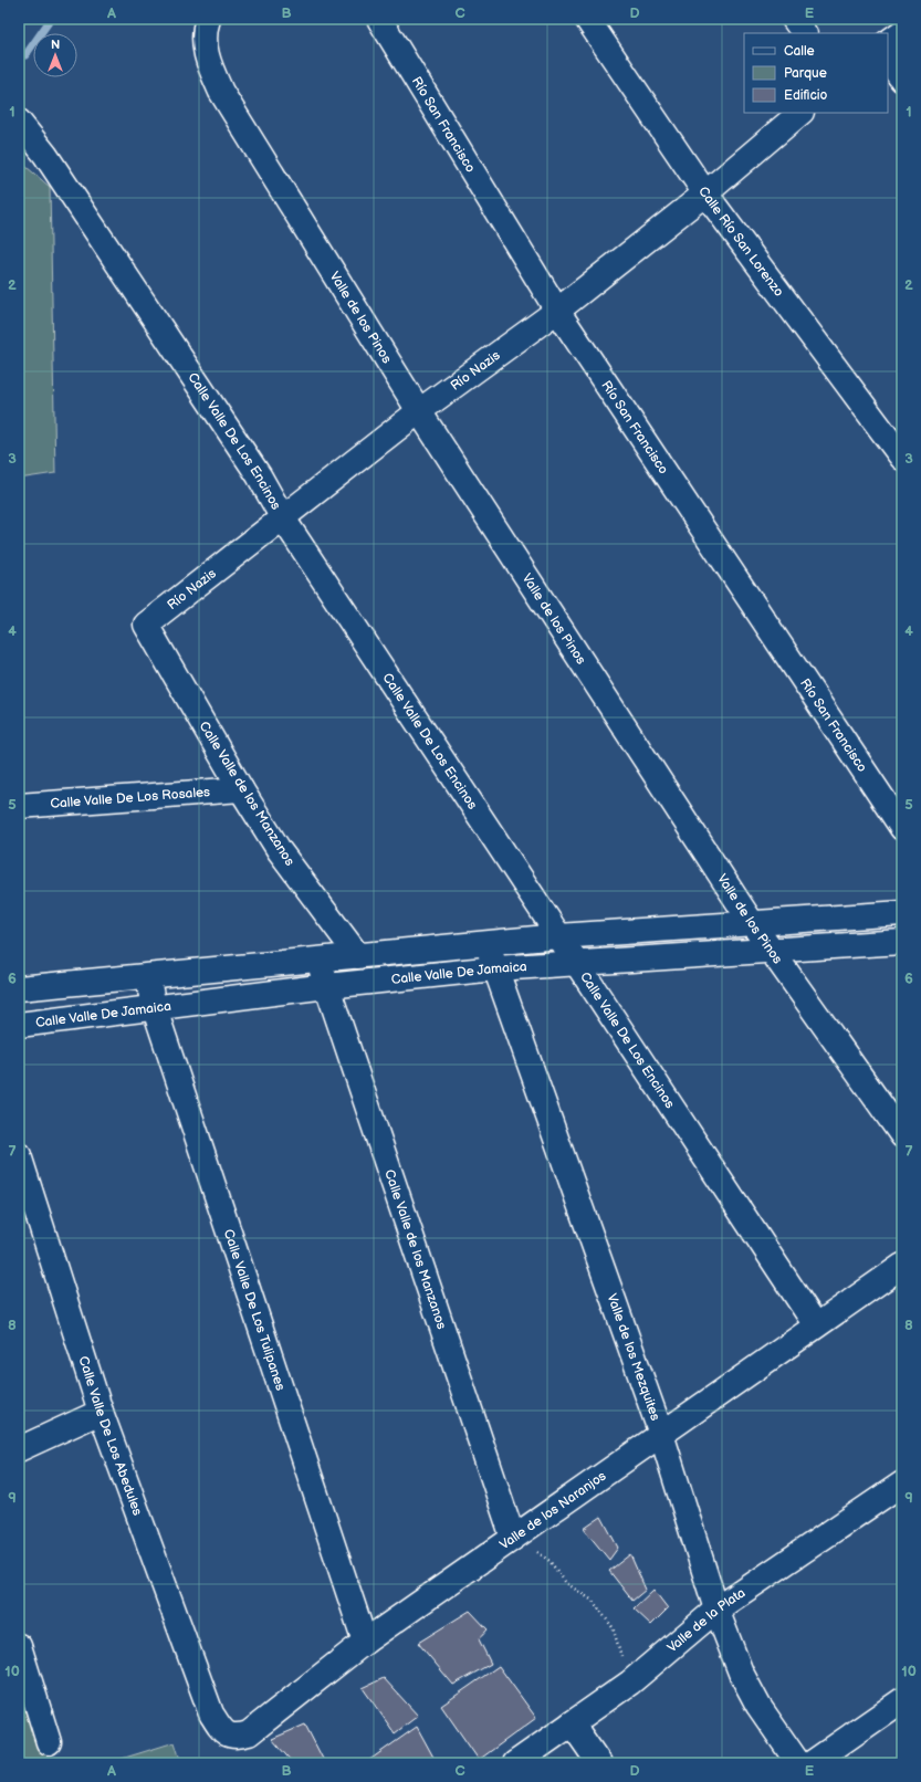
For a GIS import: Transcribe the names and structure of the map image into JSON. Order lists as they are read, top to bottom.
{
  "streets": {
    "street": [
      "Río San Francisco",
      "Calle Río San Lorenzo",
      "Valle de los Pinos",
      "Río Nazis",
      "Calle Valle De Los Encinos",
      "Calle Valle de los Manzanos",
      "Calle Valle De Los Rosales",
      "Calle Valle De Jamaica",
      "Calle Valle De Los Tulipanes",
      "Valle de los Mezquites",
      "Calle Valle De Los Abedules",
      "Valle de los Naranjos",
      "Valle de la Plata"
    ]
  },
  "crossings": [
    ["Río San Francisco", "Río Nazis"],
    ["Calle Río San Lorenzo", "Río Nazis"],
    ["Valle de los Pinos", "Río Nazis"],
    ["Valle de los Pinos", "Calle Valle De Jamaica"],
    ["Río Nazis", "Calle Valle De Los Encinos"],
    ["Río Nazis", "Calle Valle de los Manzanos"],
    ["Calle Valle De Los Encinos", "Calle Valle De Jamaica"],
    ["Calle Valle De Los Encinos", "Valle de los Naranjos"],
    ["Calle Valle de los Manzanos", "Calle Valle De Los Rosales"],
    ["Calle Valle de los Manzanos", "Calle Valle De Jamaica"],
    ["Calle Valle de los Manzanos", "Valle de los Naranjos"],
    ["Calle Valle De Jamaica", "Calle Valle De Los Tulipanes"],
    ["Calle Valle De Jamaica", "Valle de los Mezquites"],
    ["Calle Valle De Los Tulipanes", "Valle de los Naranjos"],
    ["Valle de los Mezquites", "Valle de los Naranjos"],
    ["Valle de los Mezquites", "Valle de la Plata"],
    ["Calle Valle De Los Abedules", "Valle de los Naranjos"]
  ],
  "legend": ["Calle", "Parque", "Edificio"],
  "north": "top",
  "grid": {
    "columns": [
      "A",
      "B",
      "C",
      "D",
      "E"
    ],
    "rows": [
      "1",
      "2",
      "3",
      "4",
      "5",
      "6",
      "7",
      "8",
      "9",
      "10"
    ]
  }
}
